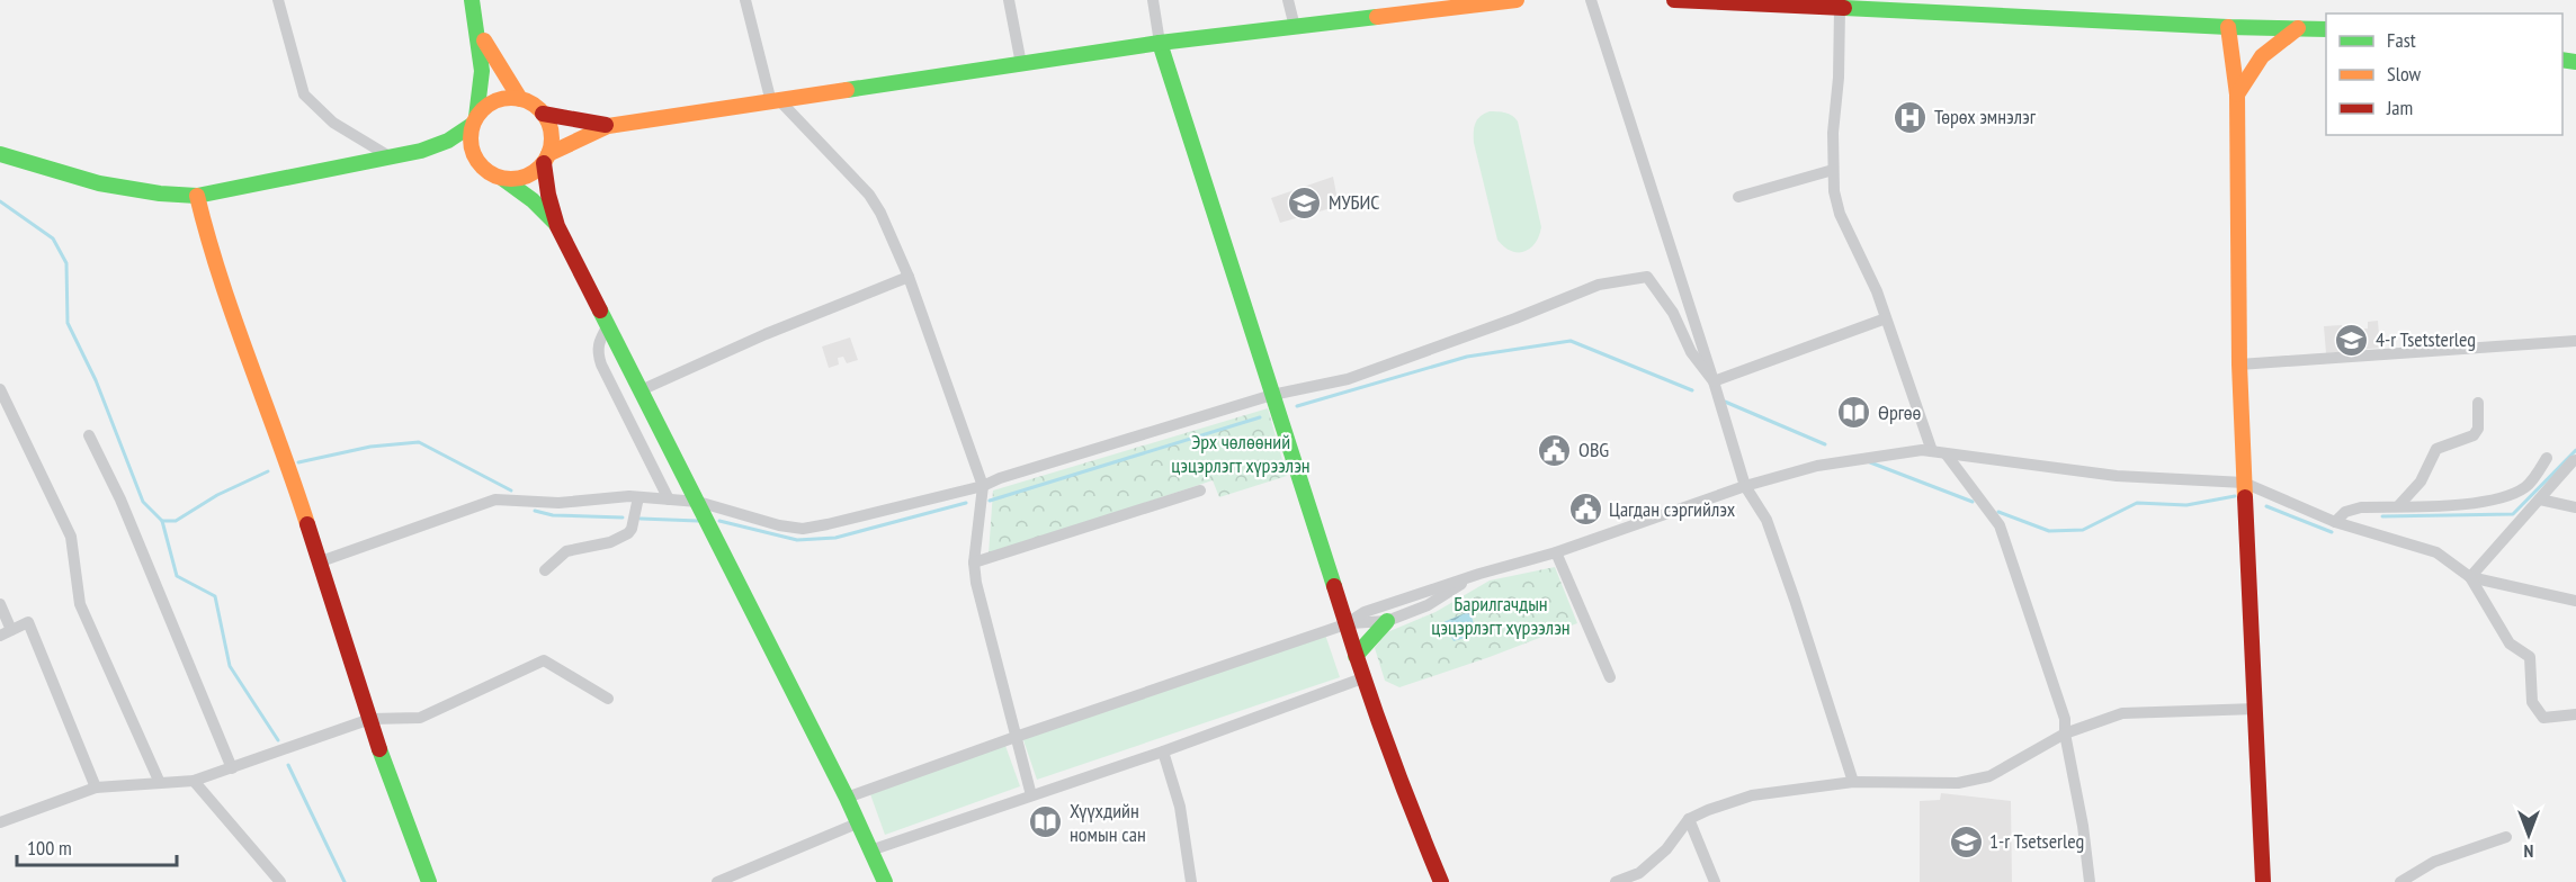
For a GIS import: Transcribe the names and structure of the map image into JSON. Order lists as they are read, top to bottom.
{
  "parks": ["Эрх чөлөөний цэцэрлэгт хүрээлэн", "Барилгачдын цэцэрлэгт хүрээлэн"],
  "places": {
    "hospital": ["Төрөх эмнэлэг"],
    "school or university": ["МУБИС", "4-r Tsetsterleg", "1-r Tsetserleg"],
    "library": ["Өргөө", "Хүүхдийн номын сан"],
    "public building": ["OBG", "Цагдан сэргийлэх"]
  },
  "legend": ["Fast", "Slow", "Jam"],
  "scale_bar": "100 m",
  "north": "bottom"
}
